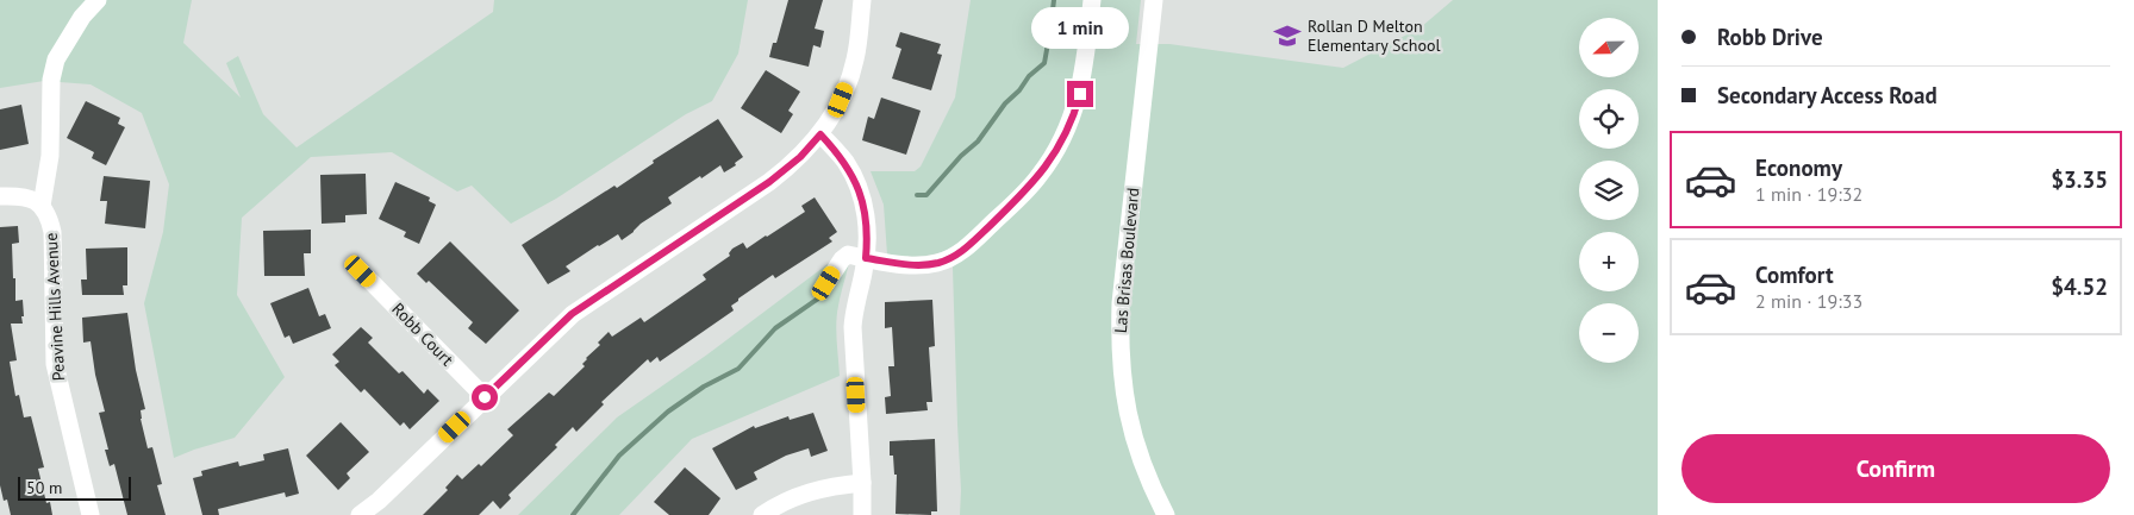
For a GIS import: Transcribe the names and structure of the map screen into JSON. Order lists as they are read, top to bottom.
{
  "streets": {
    "street": ["Las Brisas Boulevard", "Peavine Hills Avenue", "Robb Court"]
  },
  "places": {
    "school or university": ["Rollan D Melton Elementary School"]
  },
  "scale_bar": "50 m",
  "north": "left",
  "page": {
    "banner": ["Robb Drive", "Secondary Access Road"],
    "bubble": "1 min",
    "map_buttons": ["+", "−"],
    "list": [
      {
        "name": "Economy",
        "note": "1 min · 19:32",
        "value": "$3.35"
      },
      {
        "name": "Comfort",
        "note": "2 min · 19:33",
        "value": "$4.52"
      }
    ],
    "buttons": "Confirm",
    "scale": "50 m"
  }
}
